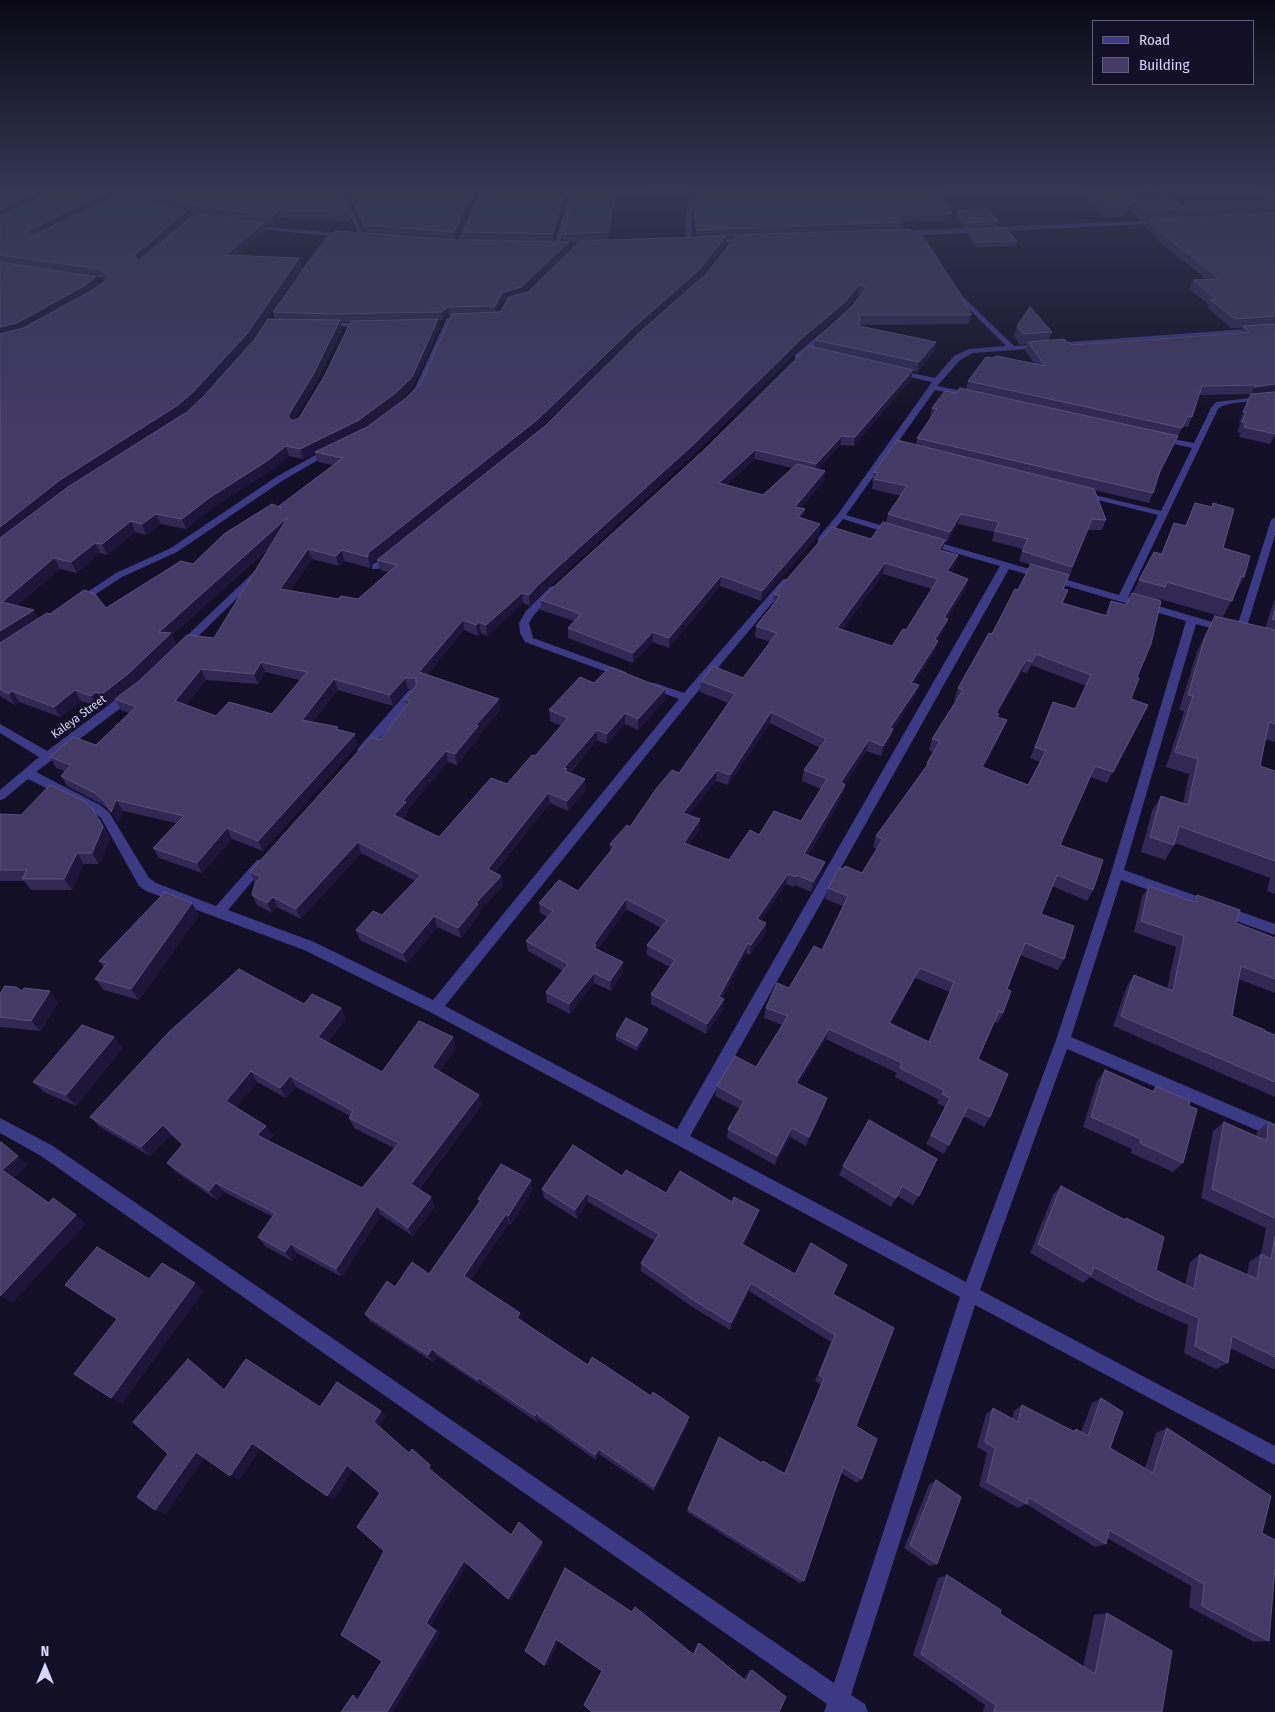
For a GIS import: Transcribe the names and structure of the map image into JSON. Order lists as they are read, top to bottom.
{
  "streets": {
    "street": ["Kaleya Street"]
  },
  "legend": ["Road", "Building"],
  "north": "top"
}
